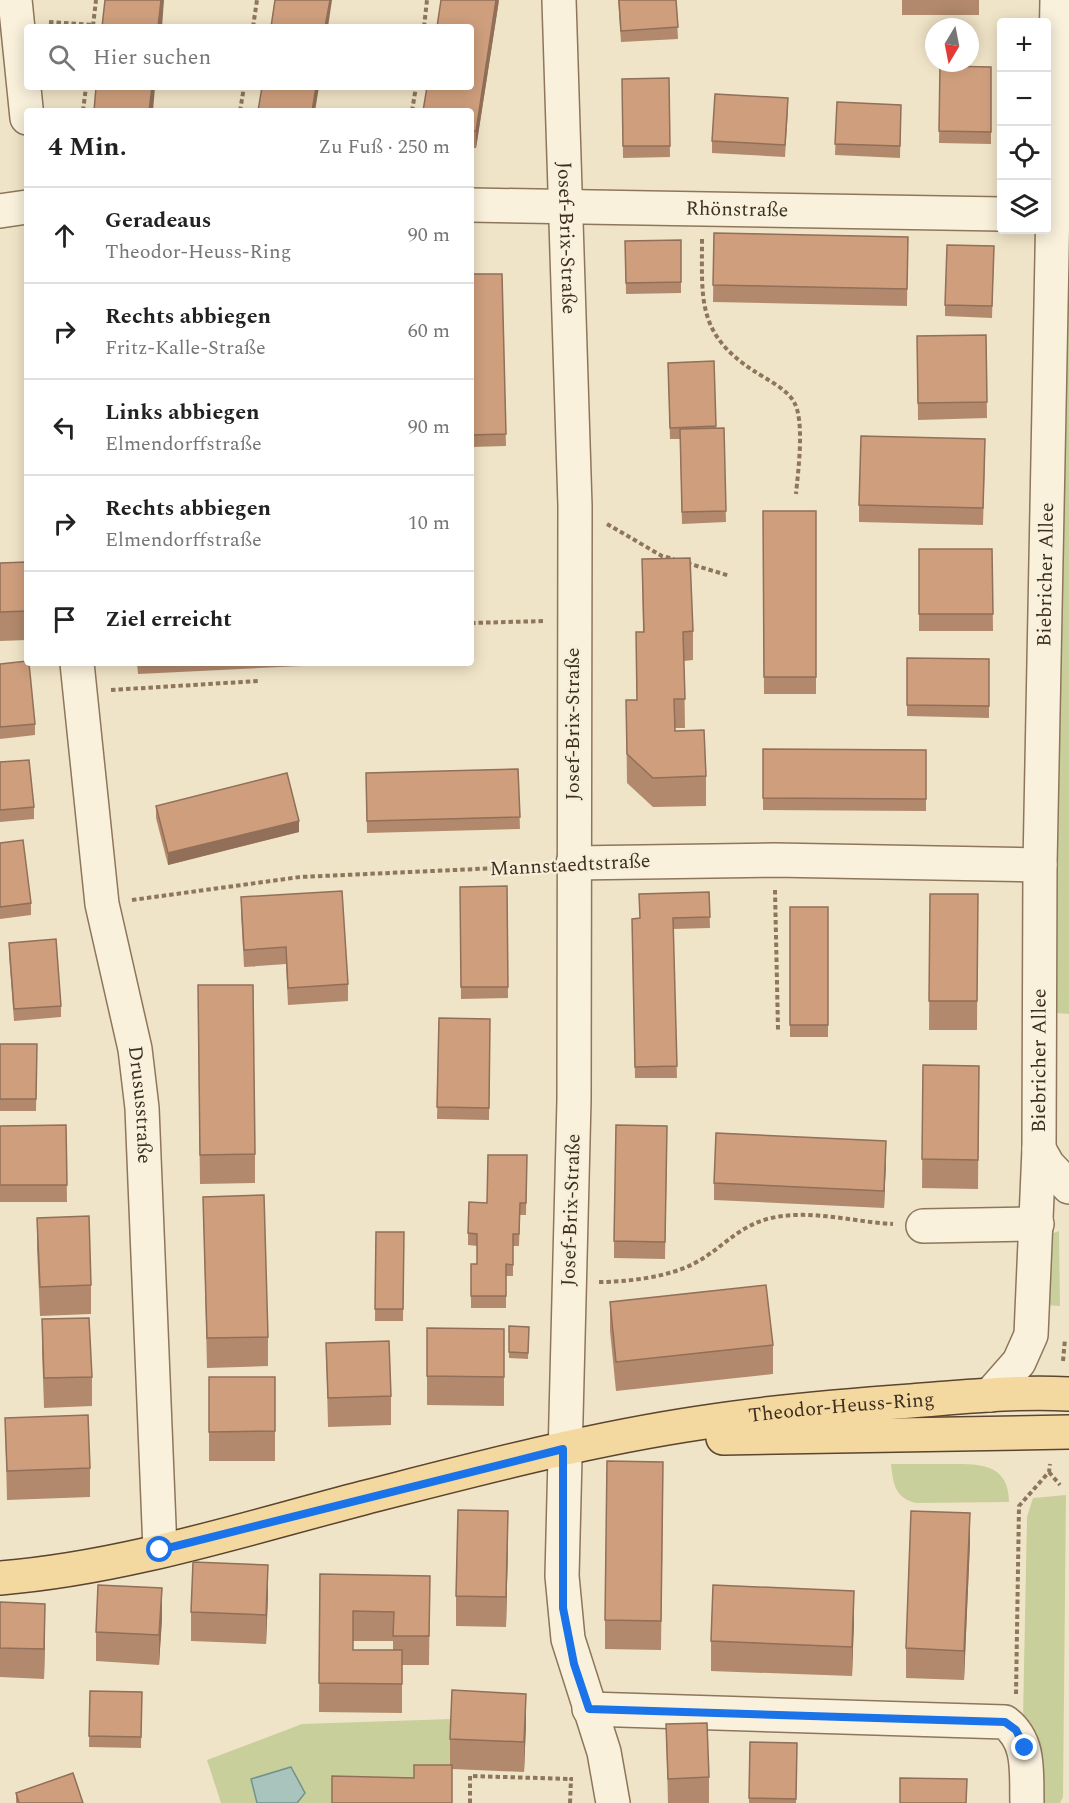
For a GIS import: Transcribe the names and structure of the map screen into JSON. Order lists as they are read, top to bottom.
{
  "streets": {
    "main road": ["Theodor-Heuss-Ring"],
    "street": [
      "Rhönstraße",
      "Josef-Brix-Straße",
      "Biebricher Allee",
      "Mannstaedtstraße",
      "Drususstraße"
    ]
  },
  "crossings": [
    ["Rhönstraße", "Josef-Brix-Straße"],
    ["Josef-Brix-Straße", "Mannstaedtstraße"],
    ["Josef-Brix-Straße", "Theodor-Heuss-Ring"],
    ["Biebricher Allee", "Mannstaedtstraße"],
    ["Biebricher Allee", "Theodor-Heuss-Ring"],
    ["Mannstaedtstraße", "Drususstraße"],
    ["Drususstraße", "Theodor-Heuss-Ring"]
  ],
  "north": "bottom",
  "page": {
    "map_buttons": ["+", "−"],
    "search": "Hier suchen",
    "heading": ["4 Min.", "Zu Fuß · 250 m"],
    "list": [
      ["Geradeaus", "Theodor-Heuss-Ring", "90 m"],
      ["Rechts abbiegen", "Fritz-Kalle-Straße", "60 m"],
      ["Links abbiegen", "Elmendorffstraße", "90 m"],
      ["Rechts abbiegen", "Elmendorffstraße", "10 m"],
      "Ziel erreicht"
    ]
  }
}
